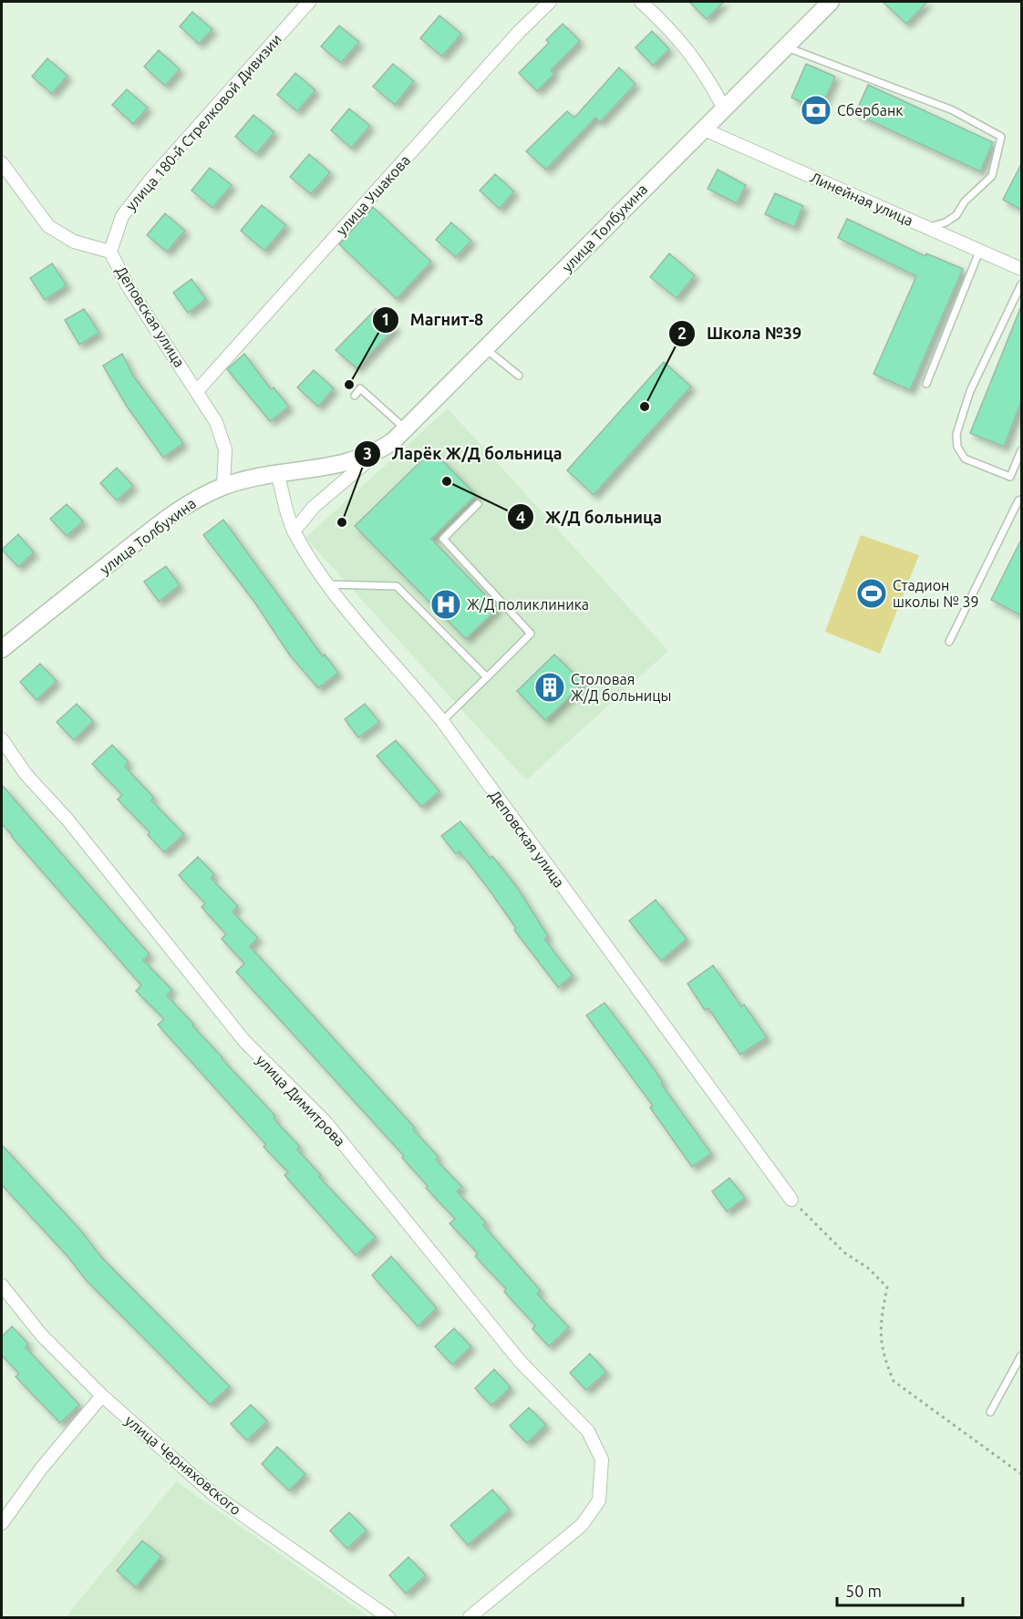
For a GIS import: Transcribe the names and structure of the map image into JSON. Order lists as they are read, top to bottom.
{
  "streets": {
    "street": [
      "улица 180-й Стрелковой Дивизии",
      "улица Ушакова",
      "Линейная улица",
      "улица Толбухина",
      "Деповская улица",
      "улица Димитрова",
      "улица Черняховского"
    ]
  },
  "crossings": [
    ["улица 180-й Стрелковой Дивизии", "Деповская улица"],
    ["улица Ушакова", "Деповская улица"],
    ["Линейная улица", "улица Толбухина"],
    ["улица Толбухина", "Деповская улица"]
  ],
  "places": {
    "bank": ["Сбербанк"],
    "other": [
      "Магнит-8",
      "Школа №39",
      "Ж/Д больница",
      "Ларёк Ж/Д больница"
    ],
    "sports": ["Стадион школы № 39"],
    "hospital": ["Ж/Д поликлиника"],
    "building": ["Столовая Ж/Д больницы"]
  },
  "scale_bar": "50 m"
}
